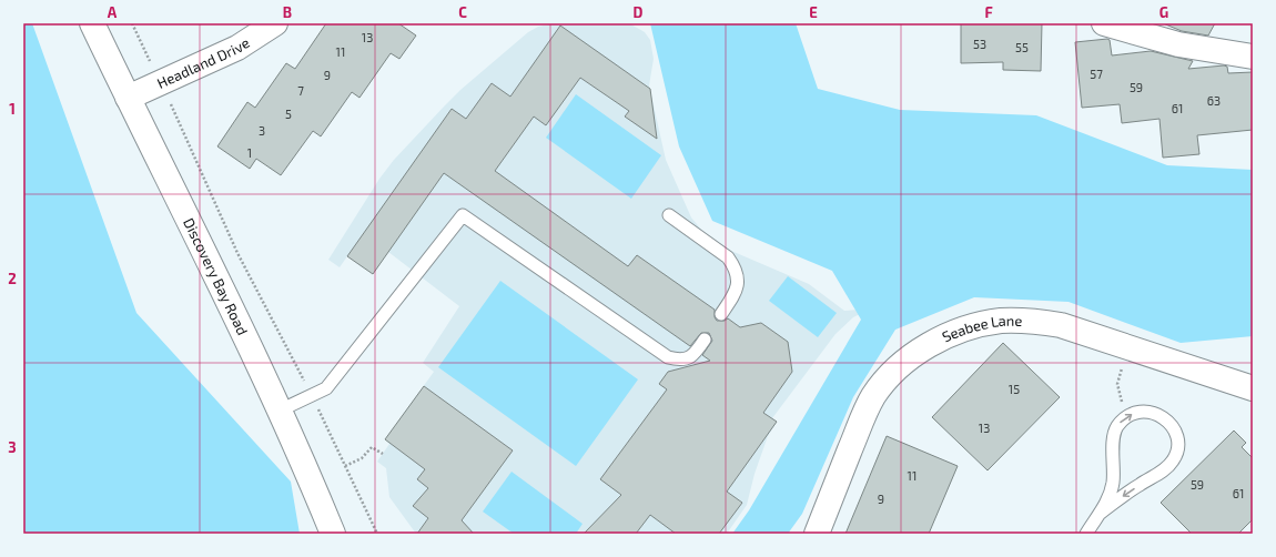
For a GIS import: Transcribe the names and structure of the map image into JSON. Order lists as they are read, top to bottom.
{
  "streets": {
    "street": ["Headland Drive", "Discovery Bay Road", "Seabee Lane"]
  },
  "crossings": [
    ["Headland Drive", "Discovery Bay Road"]
  ],
  "house_numbers": [
    "13",
    "53",
    "55",
    "11",
    "57",
    "9",
    "59",
    "7",
    "63",
    "61",
    "5",
    "3",
    "1",
    "15",
    "13",
    "11",
    "59",
    "61",
    "9"
  ],
  "grid": {
    "columns": [
      "A",
      "B",
      "C",
      "D",
      "E",
      "F",
      "G"
    ],
    "rows": ["1", "2", "3"]
  }
}
